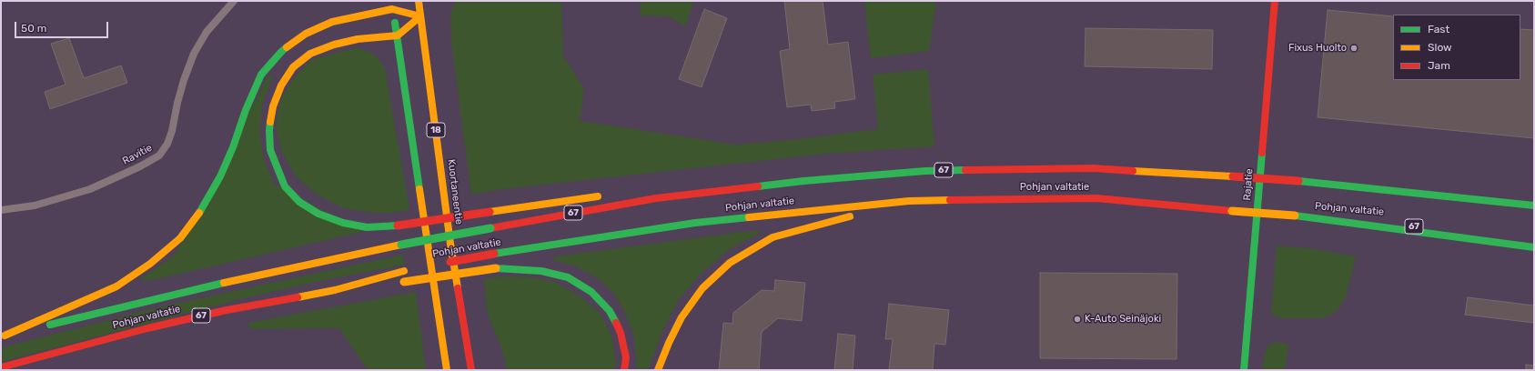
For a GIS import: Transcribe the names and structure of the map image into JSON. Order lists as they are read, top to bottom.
{
  "streets": {
    "main road": [
      "18",
      "67",
      "Rajatie",
      "Pohjan valtatie",
      "Kuortaneentie"
    ],
    "street": ["Ravitie"]
  },
  "crossings": [
    ["18", "Kuortaneentie"]
  ],
  "places": ["Fixus Huolto", "K-Auto Seinäjoki"],
  "legend": ["Fast", "Slow", "Jam"],
  "scale_bar": "50 m"
}
